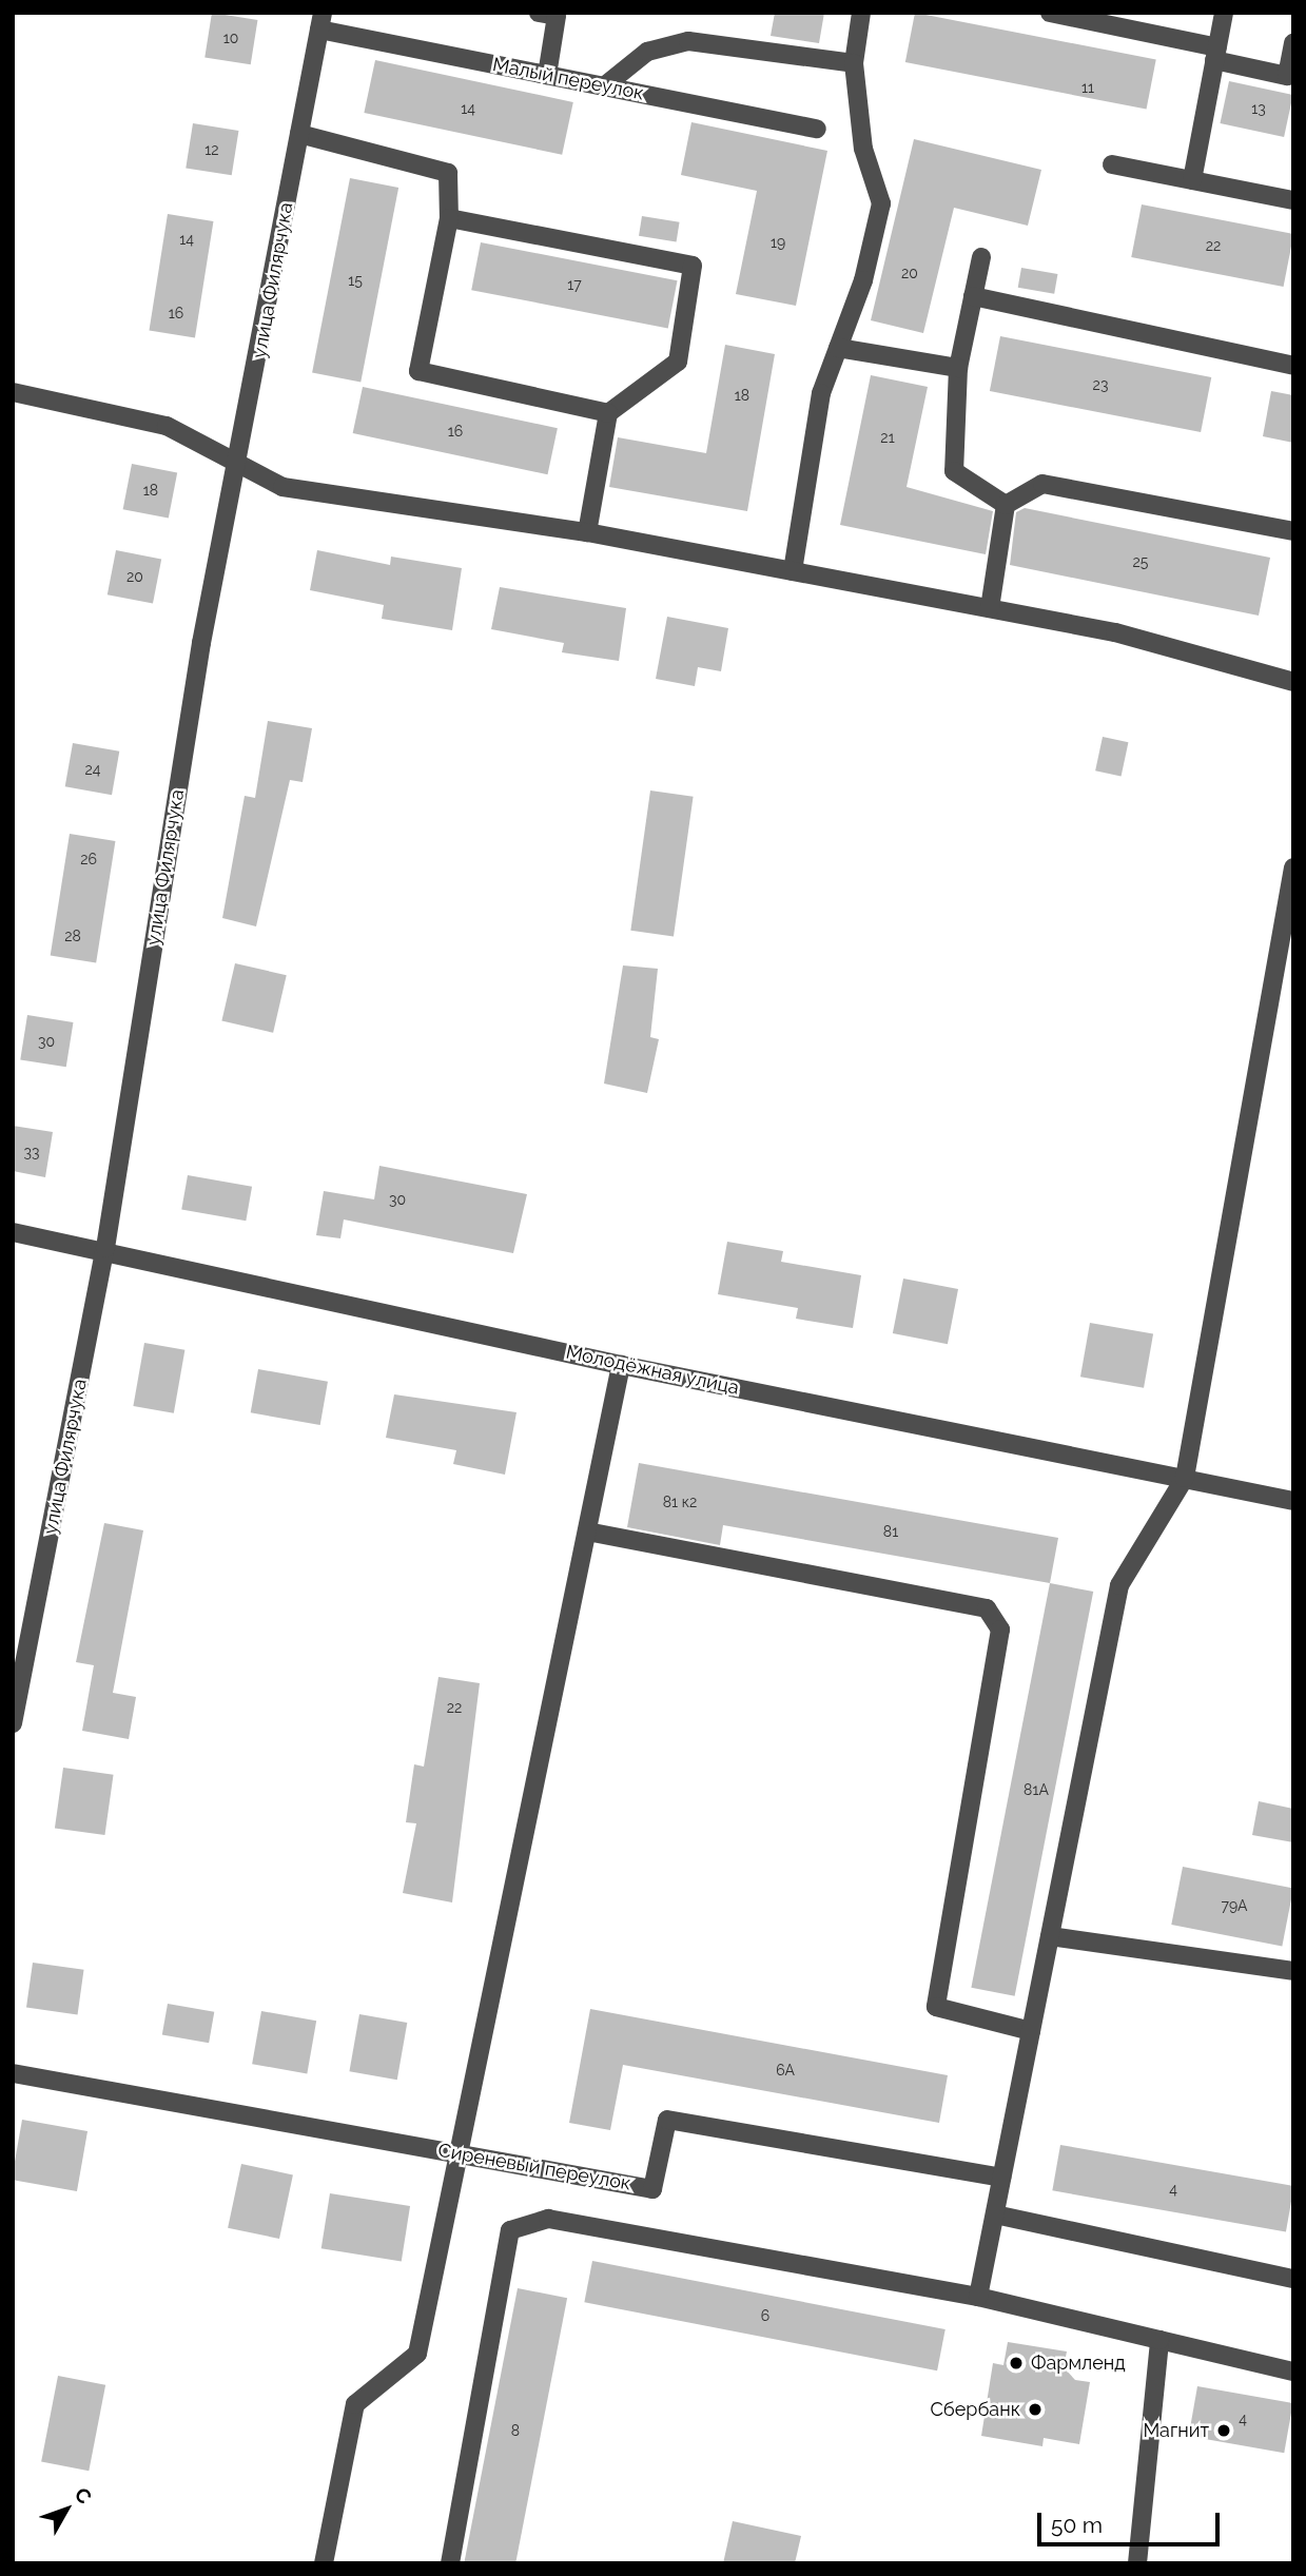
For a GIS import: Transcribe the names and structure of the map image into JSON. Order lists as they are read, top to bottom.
{
  "streets": {
    "street": [
      "Малый переулок",
      "улица Филярчука",
      "Молодёжная улица",
      "Сиреневый переулок"
    ]
  },
  "crossings": [
    ["Малый переулок", "улица Филярчука"],
    ["улица Филярчука", "Молодёжная улица"]
  ],
  "places": ["Фармленд", "Сбербанк", "Магнит"],
  "house_numbers": [
    "10",
    "11",
    "14",
    "13",
    "12",
    "14",
    "19",
    "22",
    "20",
    "15",
    "17",
    "16",
    "23",
    "18",
    "16",
    "21",
    "18",
    "25",
    "20",
    "24",
    "26",
    "28",
    "30",
    "33",
    "30",
    "81 к2",
    "81",
    "22",
    "81А",
    "79А",
    "6А",
    "4",
    "6",
    "4",
    "8"
  ],
  "scale_bar": "50 m",
  "north": "top right"
}
